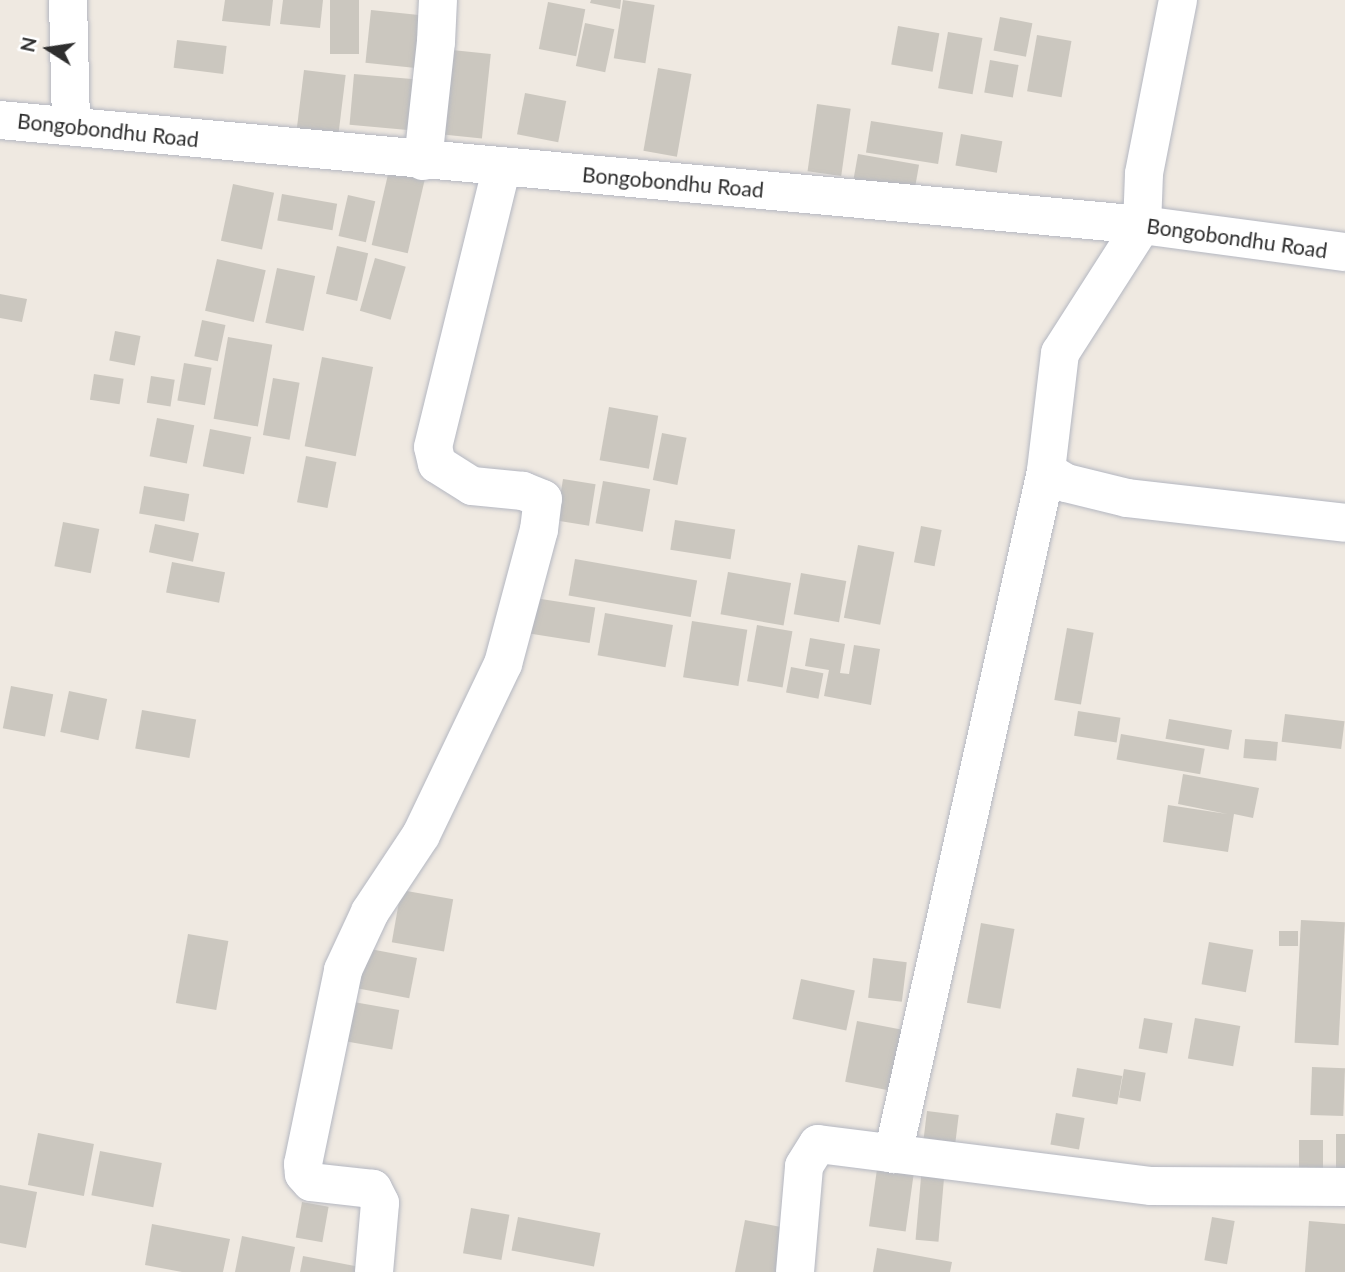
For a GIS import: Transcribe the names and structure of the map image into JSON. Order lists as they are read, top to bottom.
{
  "streets": {
    "street": ["Bongobondhu Road"]
  },
  "north": "left"
}
